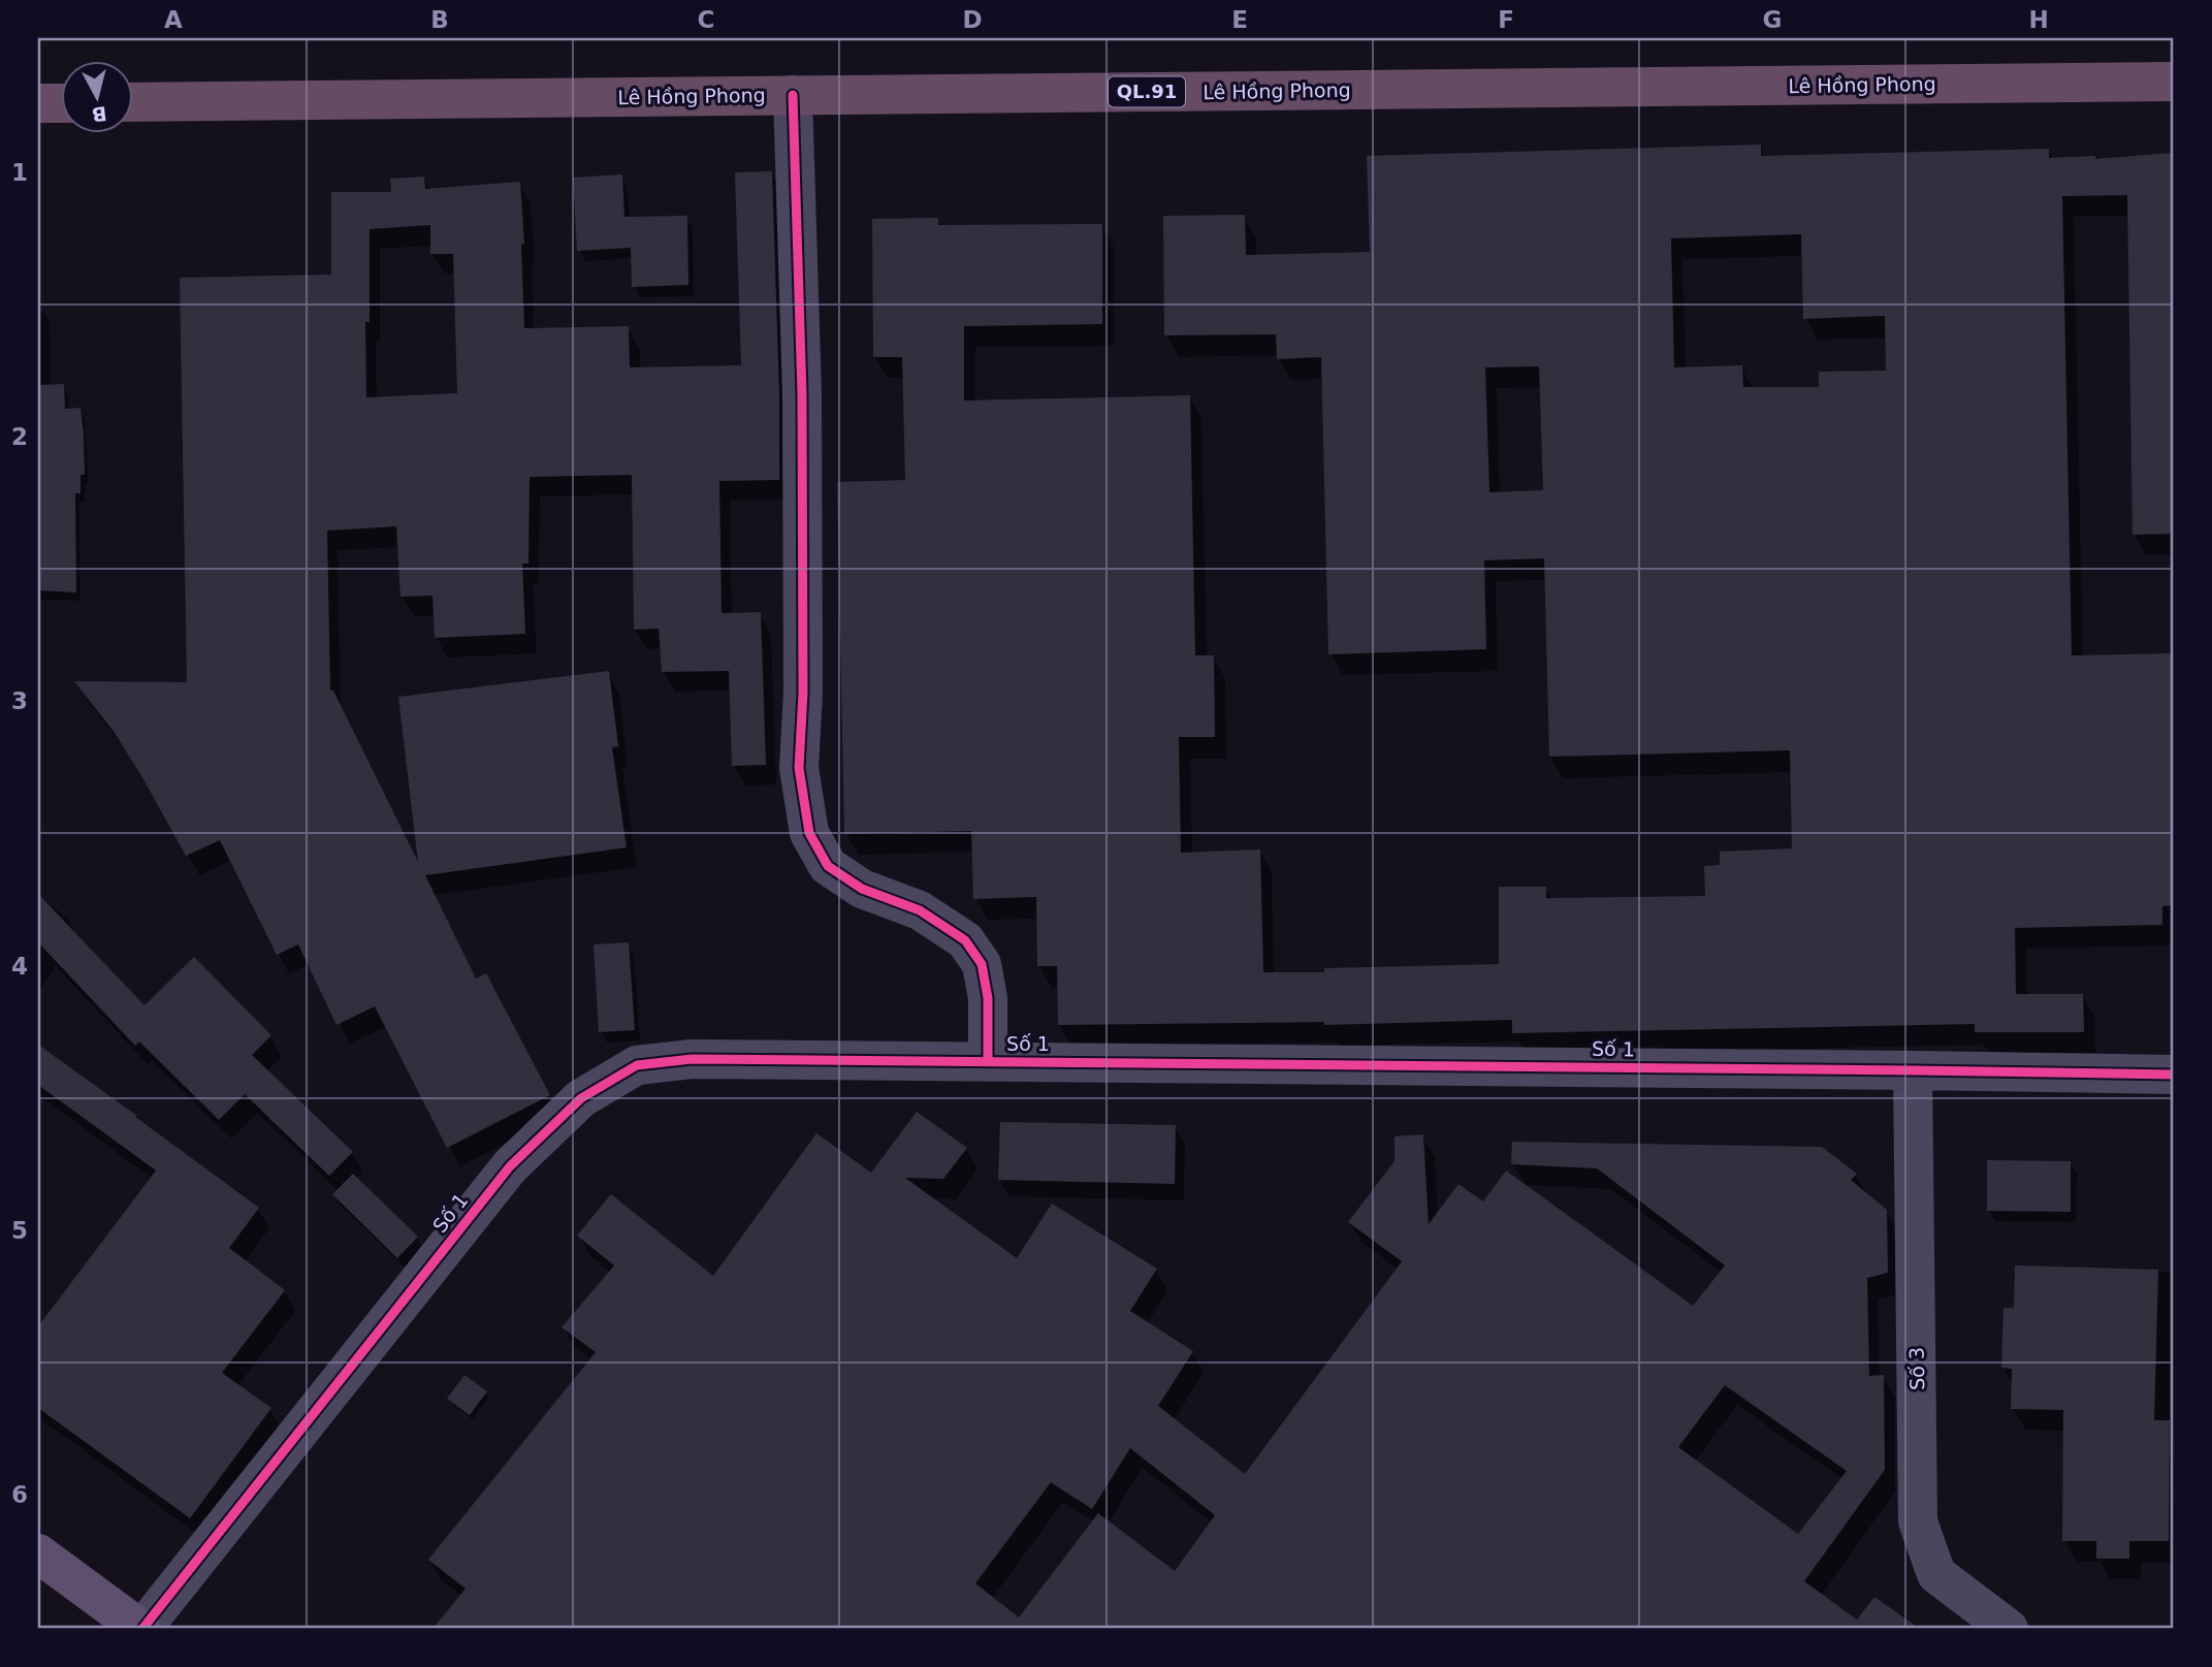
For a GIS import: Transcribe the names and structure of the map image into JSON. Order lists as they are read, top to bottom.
{
  "streets": {
    "highway": ["Lê Hồng Phong", "QL.91"],
    "street": ["Số 1", "Số 3"]
  },
  "crossings": [
    ["Số 1", "Số 3"]
  ],
  "north": "bottom",
  "grid": {
    "columns": [
      "A",
      "B",
      "C",
      "D",
      "E",
      "F",
      "G",
      "H"
    ],
    "rows": [
      "1",
      "2",
      "3",
      "4",
      "5",
      "6"
    ]
  }
}
